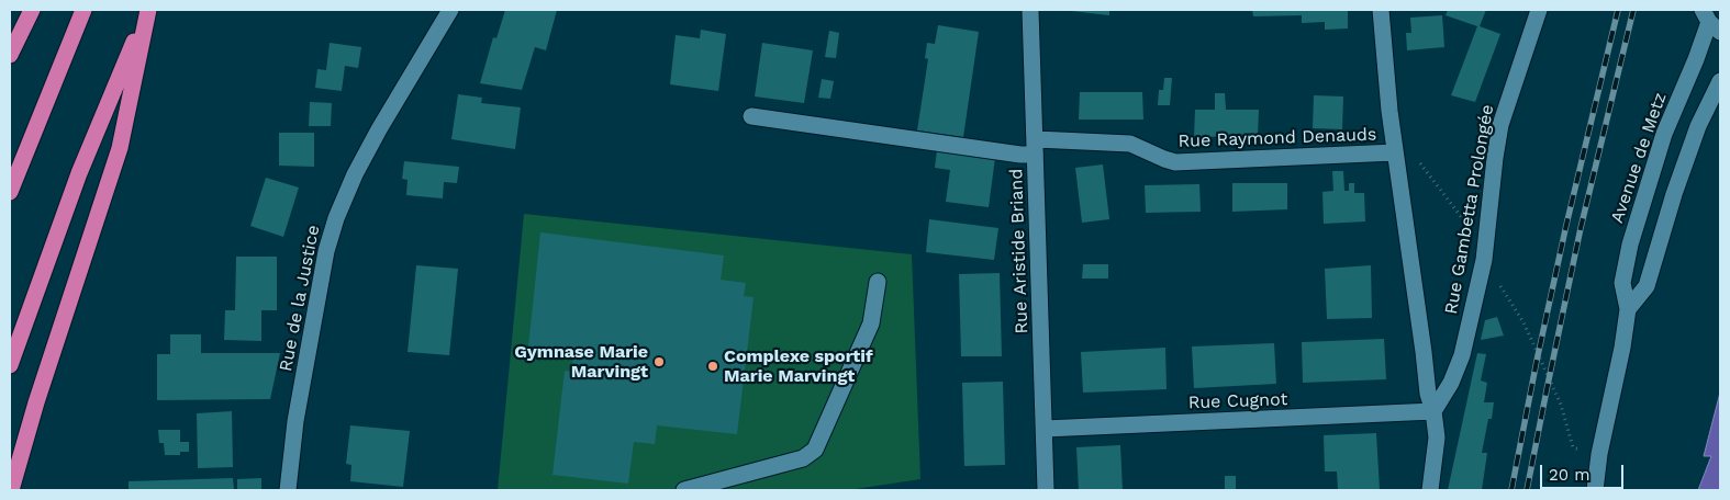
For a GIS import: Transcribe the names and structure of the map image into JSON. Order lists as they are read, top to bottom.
{
  "streets": {
    "street": [
      "Rue Raymond Denauds",
      "Avenue de Metz",
      "Rue Gambetta Prolongée",
      "Rue Aristide Briand",
      "Rue de la Justice",
      "Rue Cugnot"
    ]
  },
  "crossings": [
    ["Rue Raymond Denauds", "Rue Gambetta Prolongée"],
    ["Rue Raymond Denauds", "Rue Aristide Briand"],
    ["Rue Raymond Denauds", "Rue Cugnot"],
    ["Rue Gambetta Prolongée", "Rue Cugnot"],
    ["Rue Aristide Briand", "Rue Cugnot"]
  ],
  "places": ["Gymnase Marie Marvingt", "Complexe sportif Marie Marvingt"],
  "scale_bar": "20 m"
}
